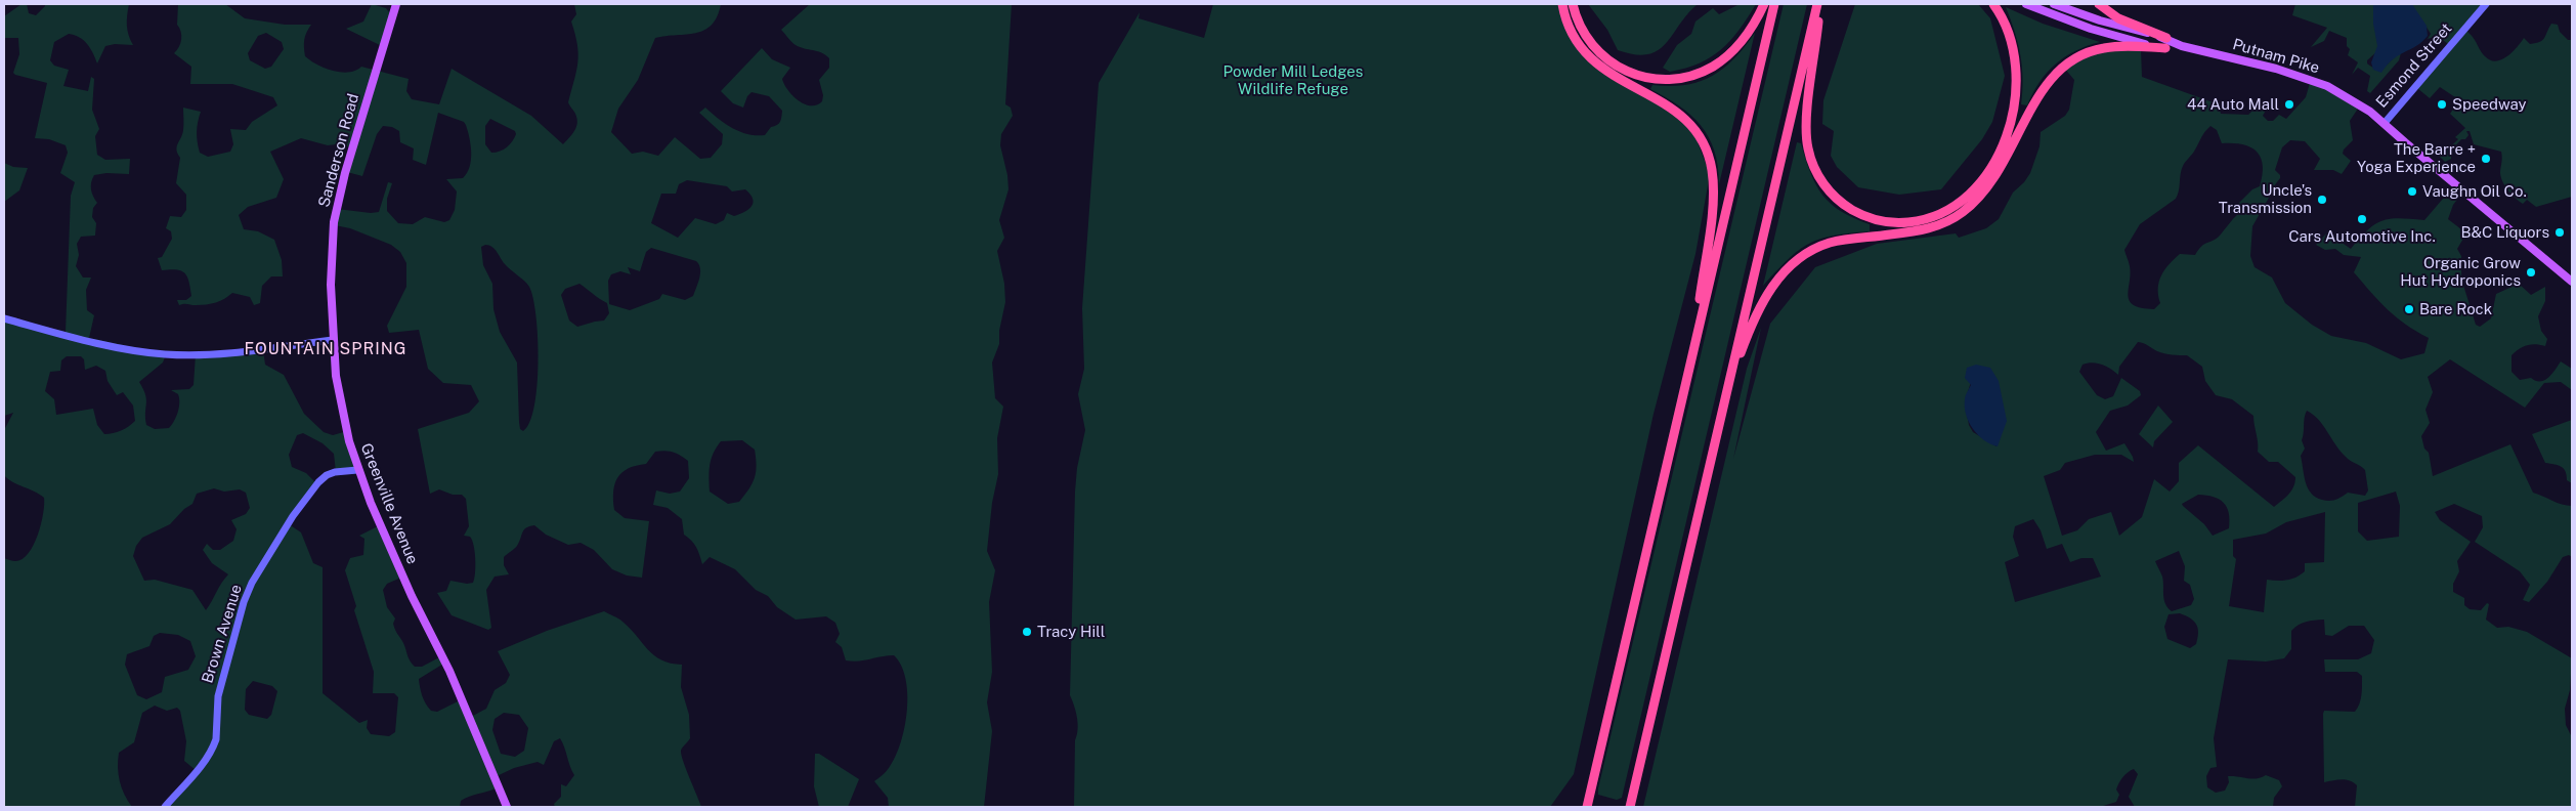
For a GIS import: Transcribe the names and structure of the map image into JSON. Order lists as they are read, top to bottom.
{
  "streets": {
    "main road": [
      "Putnam Pike",
      "Esmond Street",
      "Sanderson Road",
      "Greenville Avenue",
      "Brown Avenue"
    ]
  },
  "crossings": [
    ["Putnam Pike", "Esmond Street"],
    ["Sanderson Road", "Greenville Avenue"],
    ["Greenville Avenue", "Brown Avenue"]
  ],
  "districts": ["FOUNTAIN SPRING"],
  "parks": ["Powder Mill Ledges Wildlife Refuge"],
  "places": [
    "44 Auto Mall",
    "Speedway",
    "The Barre + Yoga Experience",
    "Vaughn Oil Co.",
    "Uncle's Transmission",
    "Cars Automotive Inc.",
    "B&C Liquors",
    "Organic Grow Hut Hydroponics",
    "Bare Rock",
    "Tracy Hill"
  ]
}
